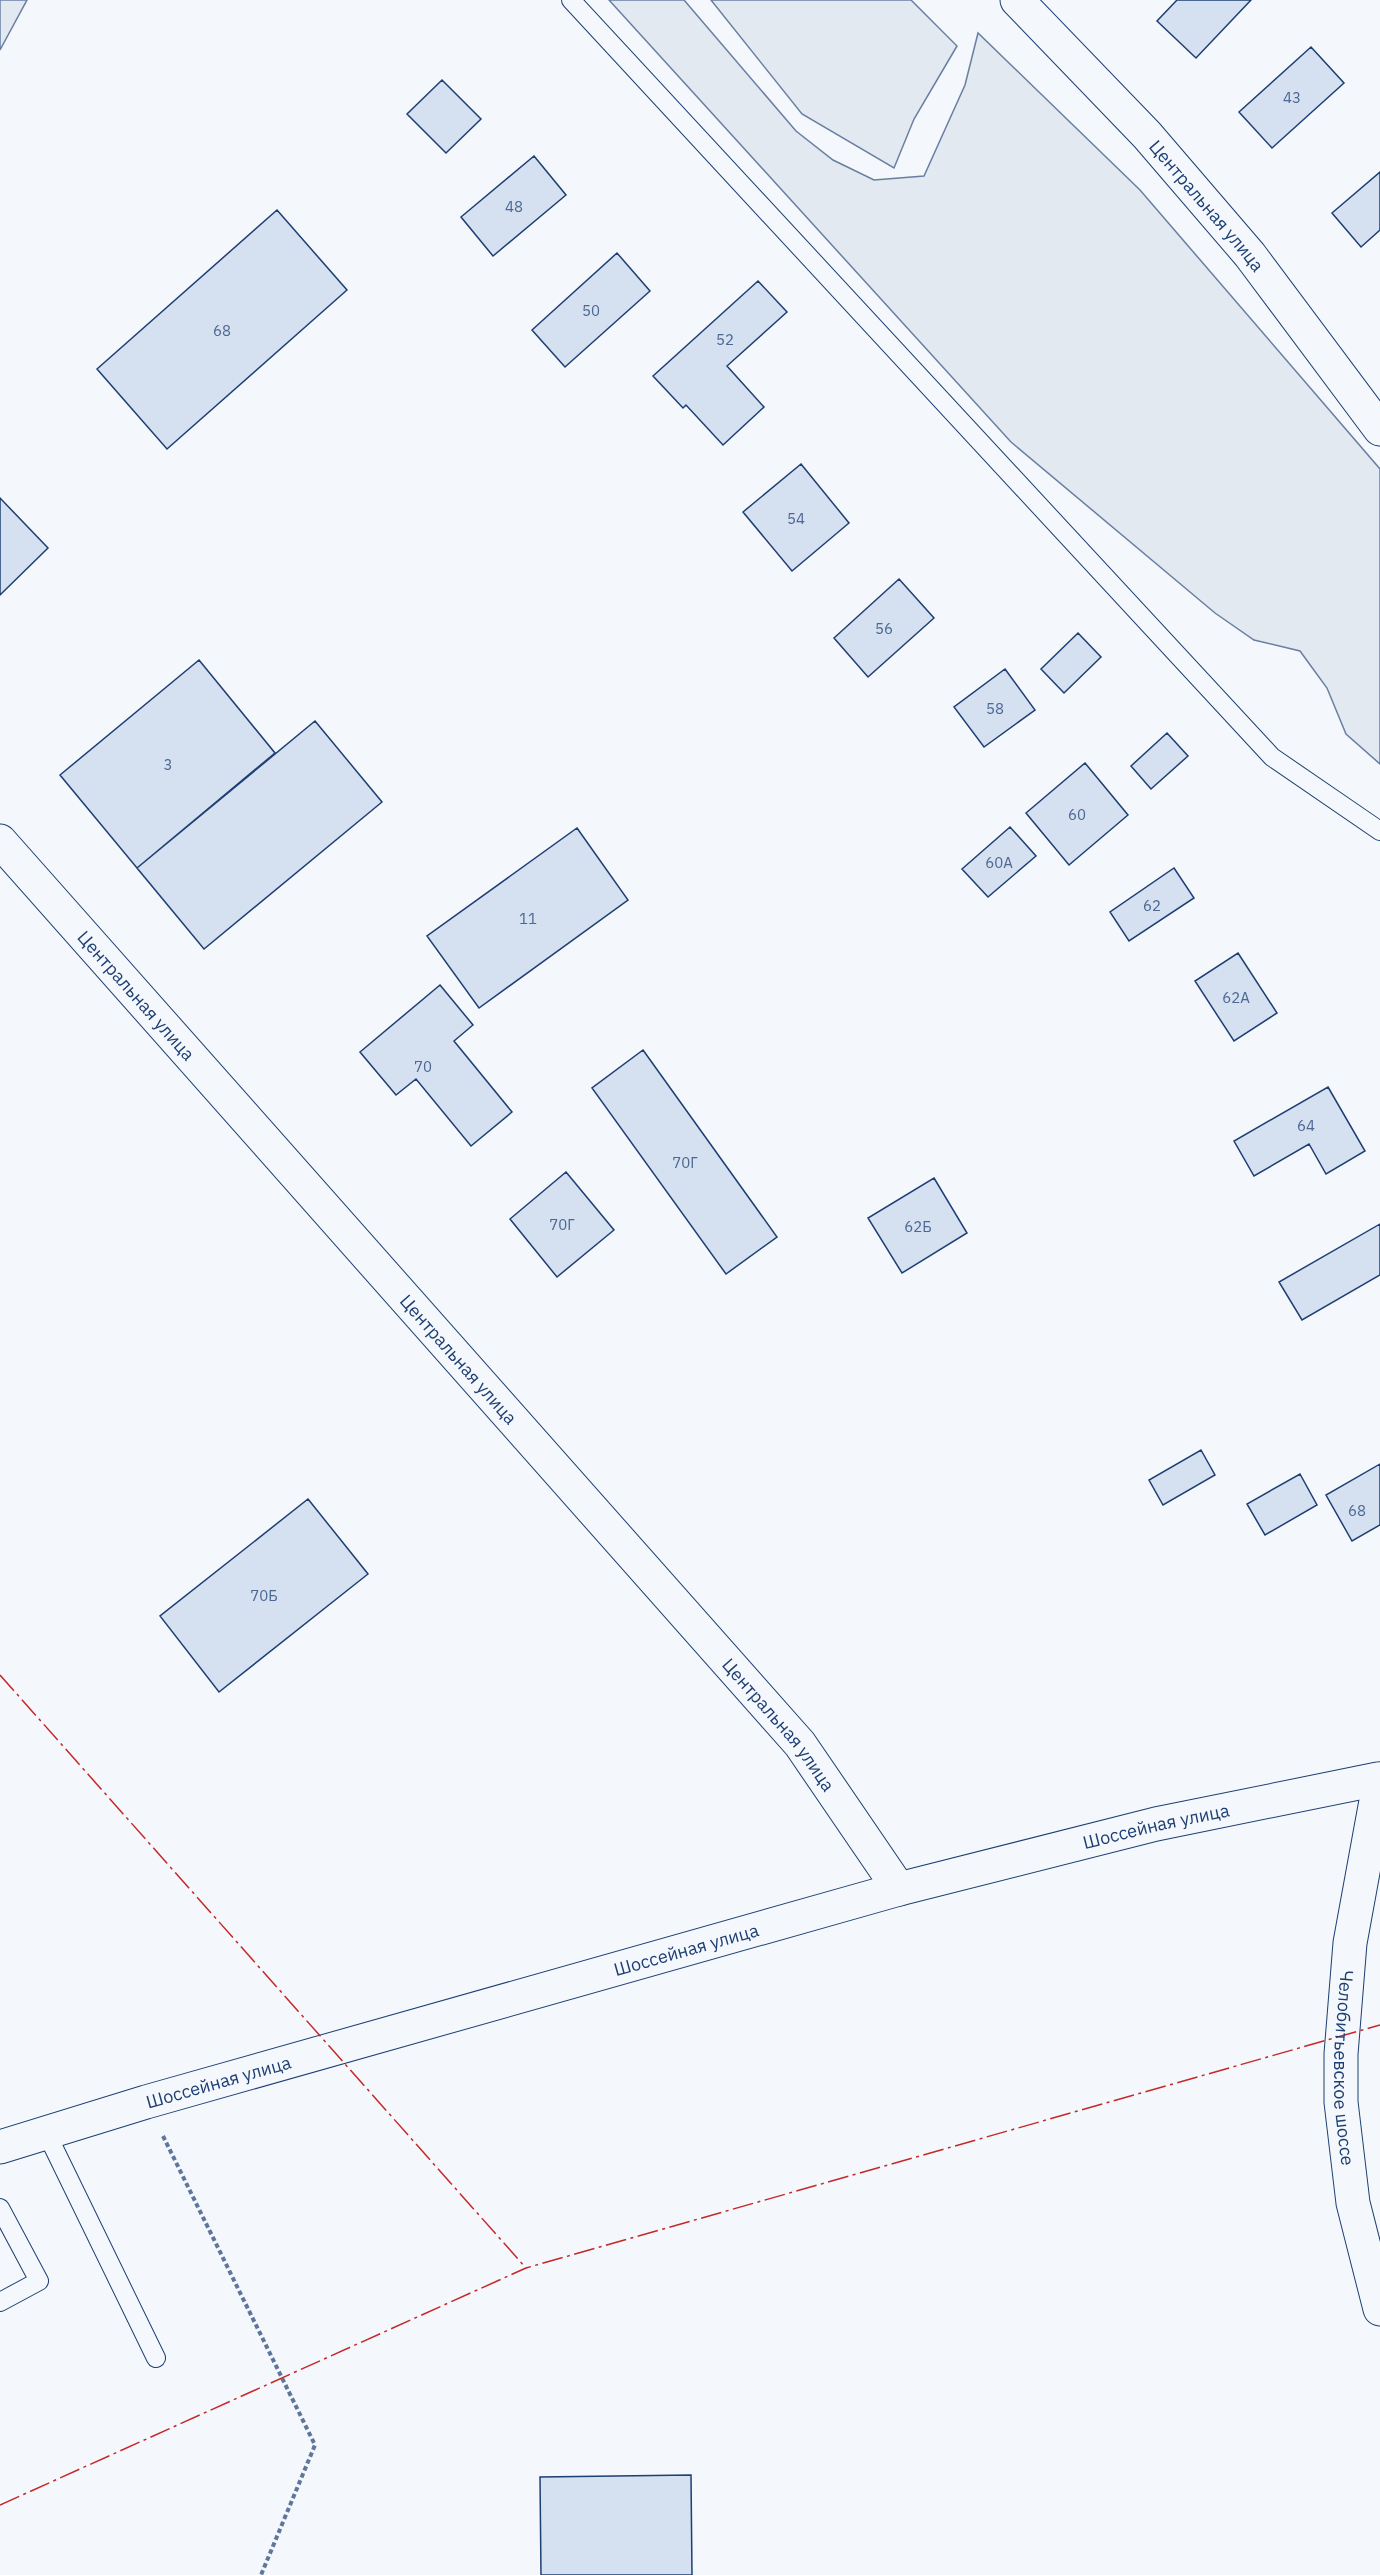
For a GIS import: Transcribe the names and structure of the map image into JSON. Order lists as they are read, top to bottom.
{
  "streets": {
    "street": ["Центральная улица", "Шоссейная улица", "Челобитьевское шоссе"]
  },
  "crossings": [
    ["Центральная улица", "Шоссейная улица"],
    ["Шоссейная улица", "Челобитьевское шоссе"]
  ],
  "house_numbers": [
    "43",
    "48",
    "50",
    "68",
    "52",
    "54",
    "56",
    "58",
    "3",
    "60",
    "60А",
    "62",
    "11",
    "62А",
    "70",
    "64",
    "70Г",
    "70Г",
    "62Б",
    "68",
    "70Б"
  ]
}
